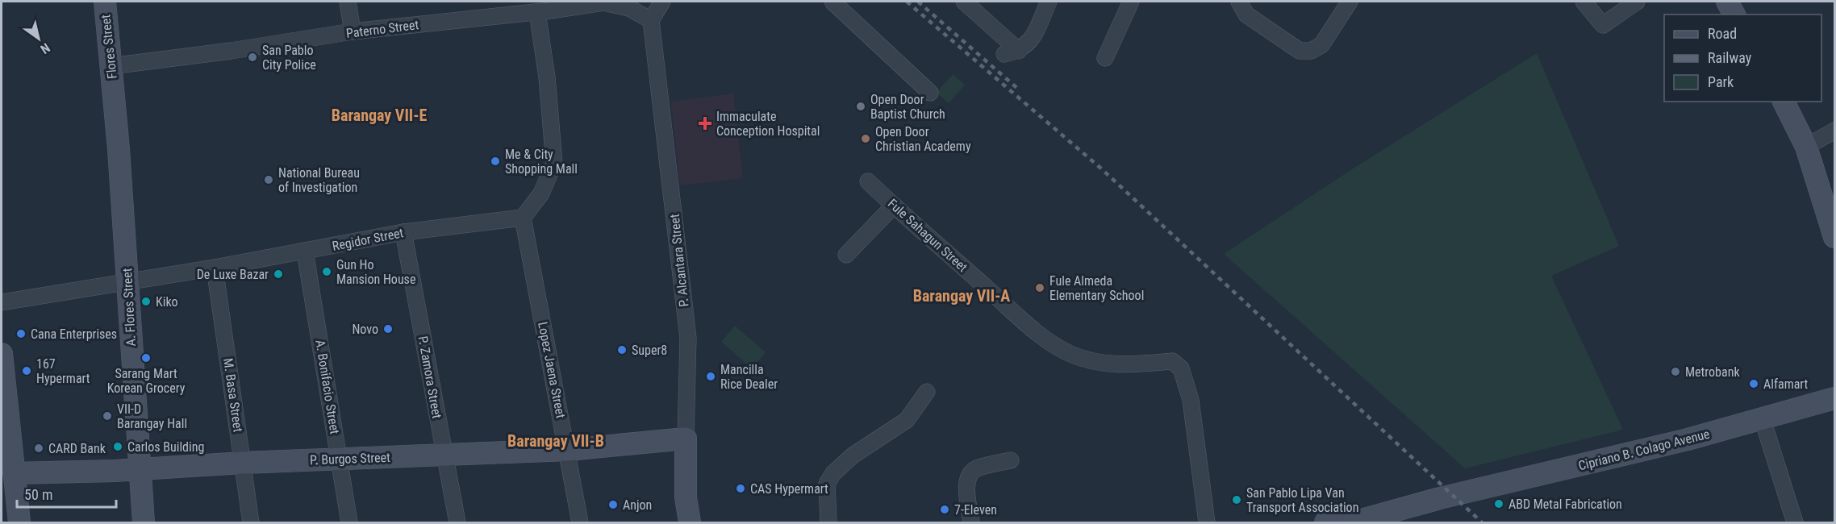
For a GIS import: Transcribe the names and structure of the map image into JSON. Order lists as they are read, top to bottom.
{
  "streets": {
    "street": [
      "Paterno Street",
      "Flores Street",
      "Fule Sahagun Street",
      "Regidor Street",
      "P. Alcantara Street",
      "A. Flores Street",
      "Lopez Jaena Street",
      "P. Zamora Street",
      "A. Bonifacio Street",
      "M. Basa Street",
      "Cipriano B. Colago Avenue",
      "P. Burgos Street"
    ]
  },
  "crossings": [
    ["Paterno Street", "Flores Street"],
    ["Paterno Street", "P. Alcantara Street"],
    ["Flores Street", "A. Flores Street"],
    ["Regidor Street", "A. Flores Street"],
    ["Regidor Street", "Lopez Jaena Street"],
    ["Regidor Street", "P. Zamora Street"],
    ["Regidor Street", "A. Bonifacio Street"],
    ["Regidor Street", "M. Basa Street"],
    ["P. Alcantara Street", "P. Burgos Street"],
    ["A. Flores Street", "P. Burgos Street"],
    ["Lopez Jaena Street", "P. Burgos Street"],
    ["P. Zamora Street", "P. Burgos Street"],
    ["A. Bonifacio Street", "P. Burgos Street"],
    ["M. Basa Street", "P. Burgos Street"]
  ],
  "districts": ["Barangay VII-E", "Barangay VII-A", "Barangay VII-B"],
  "places": {
    "other": [
      "San Pablo City Police",
      "Open Door Baptist Church",
      "Open Door Christian Academy",
      "Me & City Shopping Mall",
      "National Bureau of Investigation",
      "Gun Ho Mansion House",
      "De Luxe Bazar",
      "Fule Almeda Elementary School",
      "Kiko",
      "Novo",
      "Cana Enterprises",
      "Super8",
      "Sarang Mart Korean Grocery",
      "167 Hypermart",
      "Metrobank",
      "Mancilla Rice Dealer",
      "Alfamart",
      "VII-D Barangay Hall",
      "Carlos Building",
      "CARD Bank",
      "CAS Hypermart",
      "San Pablo Lipa Van Transport Association",
      "ABD Metal Fabrication",
      "Anjon",
      "7-Eleven"
    ],
    "health": ["Immaculate Conception Hospital"]
  },
  "legend": ["Road", "Railway", "Park"],
  "scale_bar": "50 m",
  "north": "bottom right"
}
